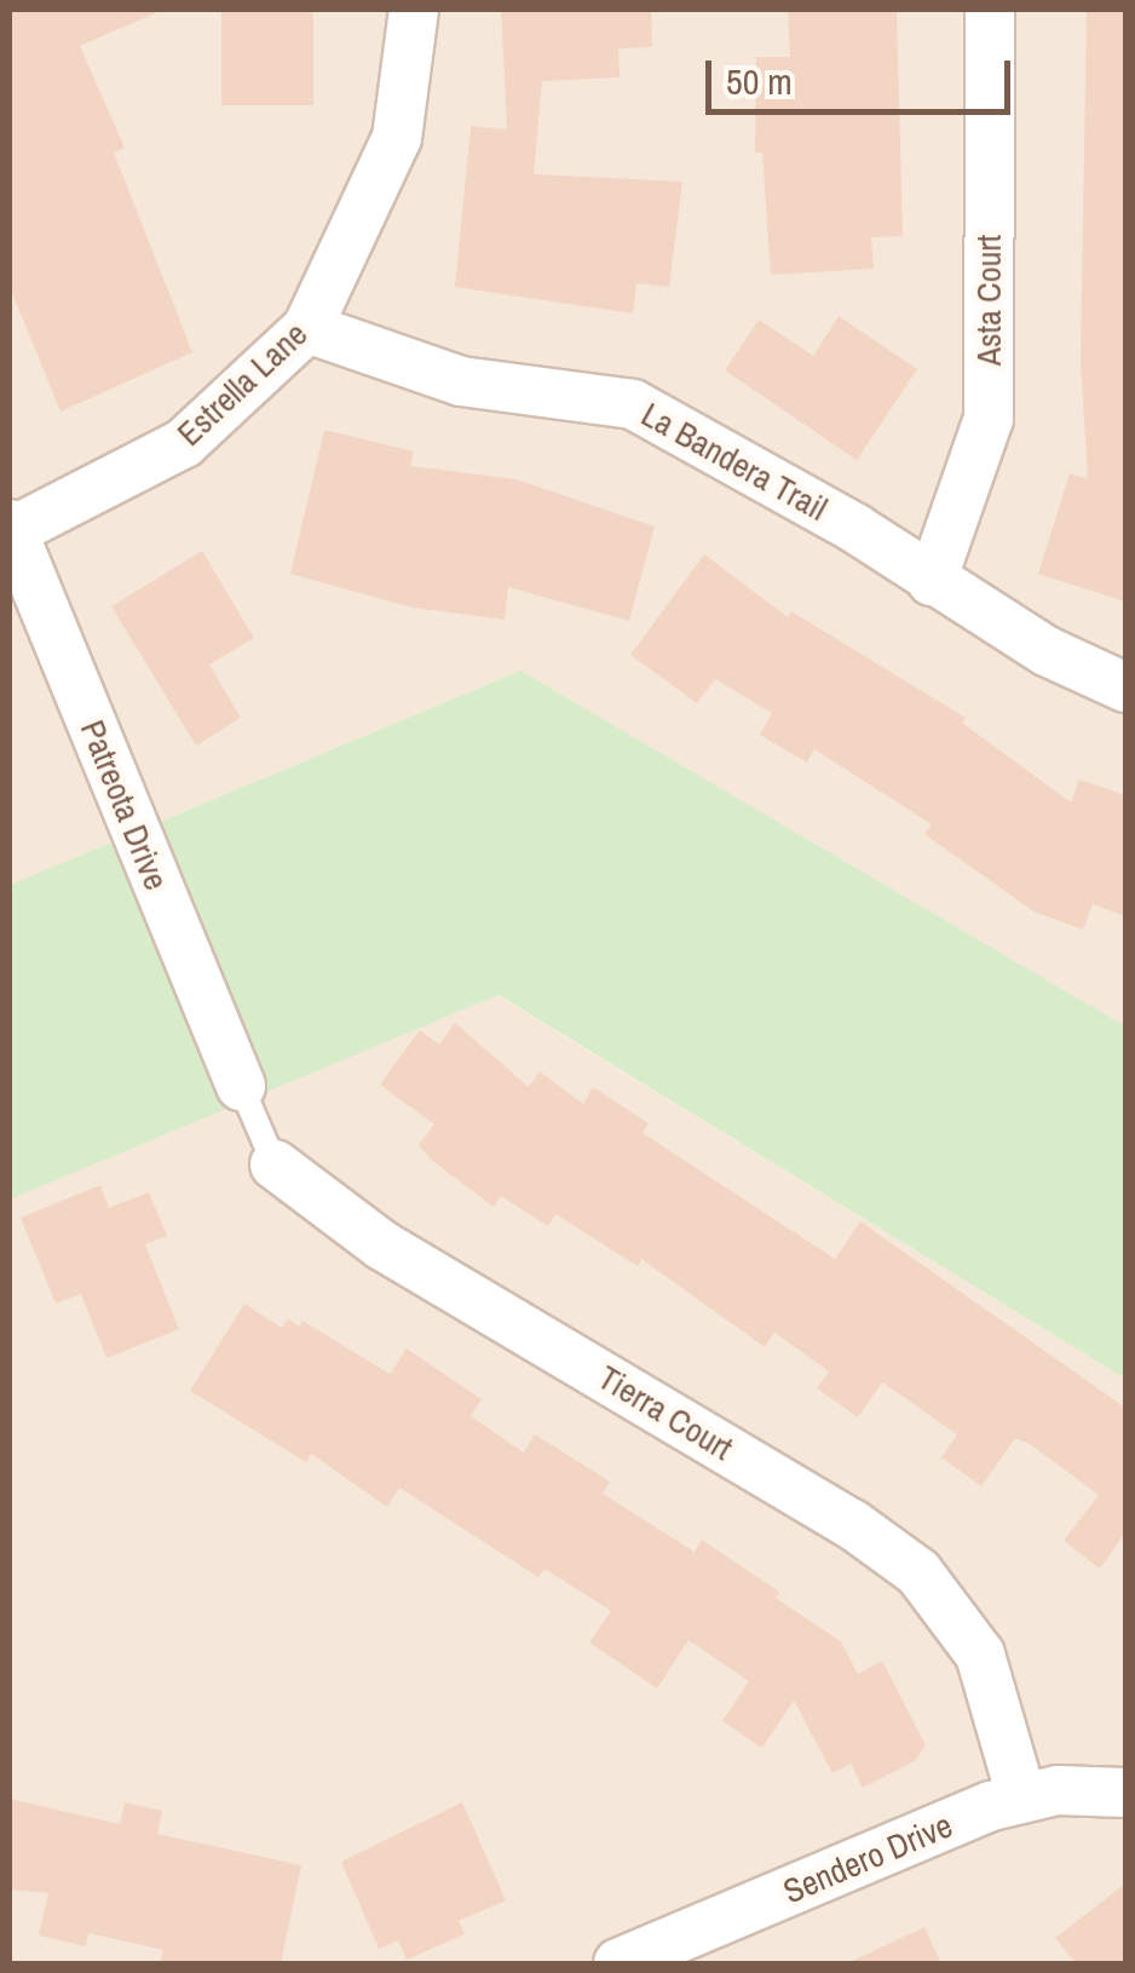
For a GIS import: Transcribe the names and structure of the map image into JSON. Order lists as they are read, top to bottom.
{
  "streets": {
    "street": [
      "Asta Court",
      "Estrella Lane",
      "La Bandera Trail",
      "Patreota Drive",
      "Tierra Court",
      "Sendero Drive"
    ]
  },
  "crossings": [
    ["Asta Court", "La Bandera Trail"],
    ["Estrella Lane", "La Bandera Trail"],
    ["Estrella Lane", "Patreota Drive"],
    ["Patreota Drive", "Tierra Court"],
    ["Tierra Court", "Sendero Drive"]
  ],
  "scale_bar": "50 m"
}
